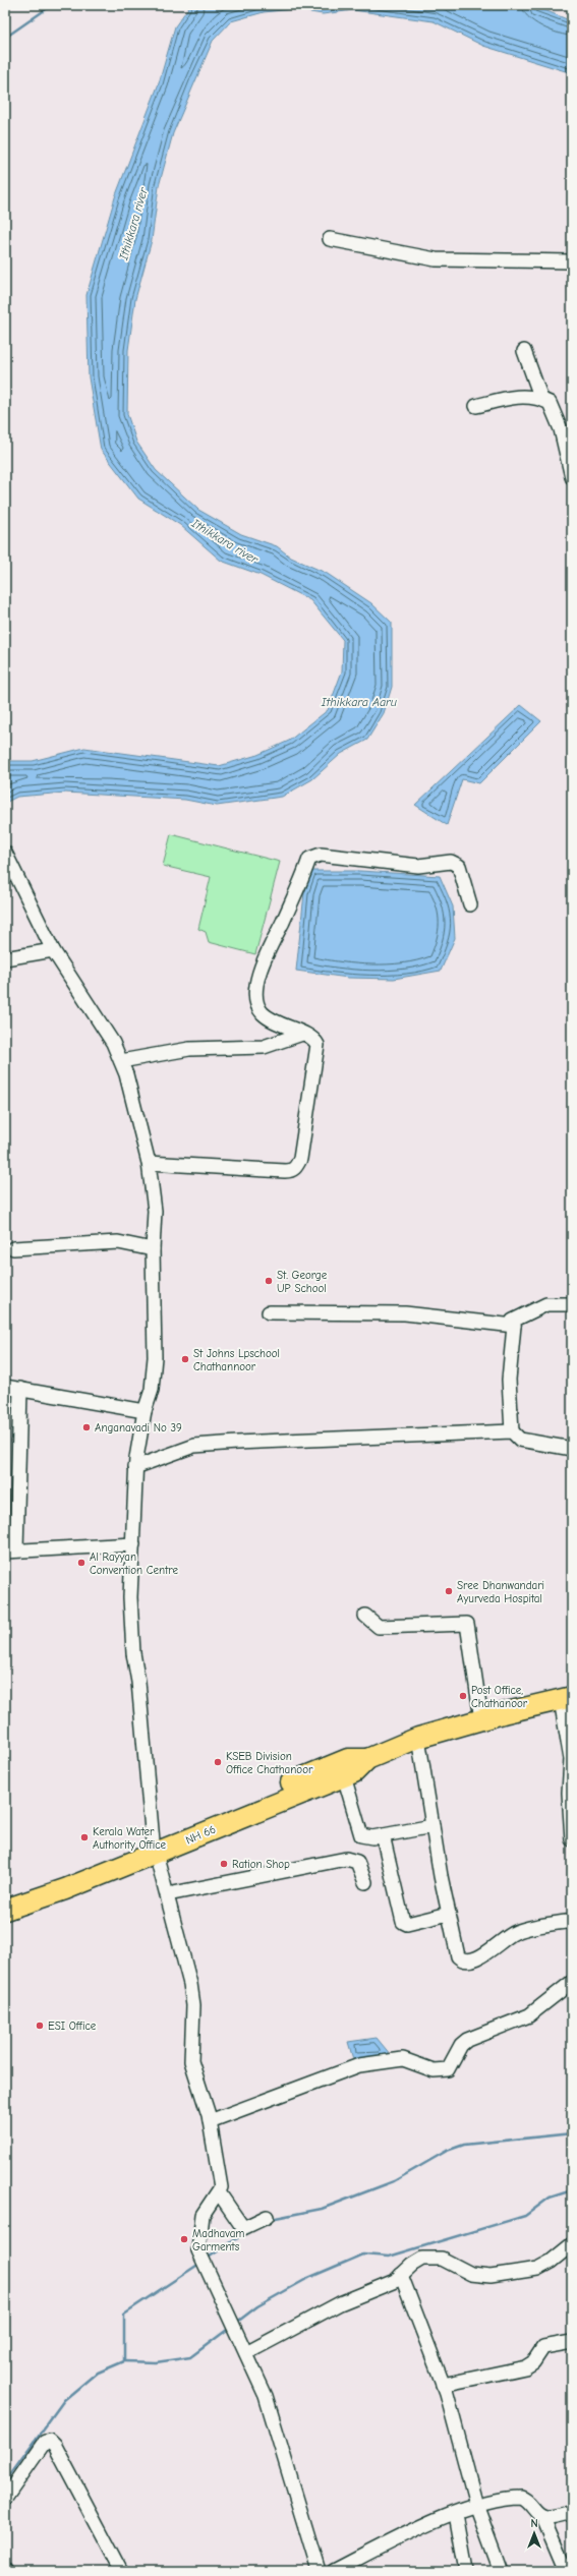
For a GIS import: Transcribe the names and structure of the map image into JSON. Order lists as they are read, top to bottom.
{
  "streets": {
    "highway": ["NH 66"]
  },
  "water": ["Ithikkara river", "Ithikkara Aaru"],
  "places": [
    "St. George UP School",
    "St Johns Lpschool Chathannoor",
    "Anganavadi No 39",
    "Al Rayyan Convention Centre",
    "Sree Dhanwandari Ayurveda Hospital",
    "Post Office, Chathanoor",
    "KSEB Division Office Chathanoor",
    "Kerala Water Authority Office",
    "Ration Shop",
    "ESI Office",
    "Madhavam Garments"
  ],
  "north": "top"
}
